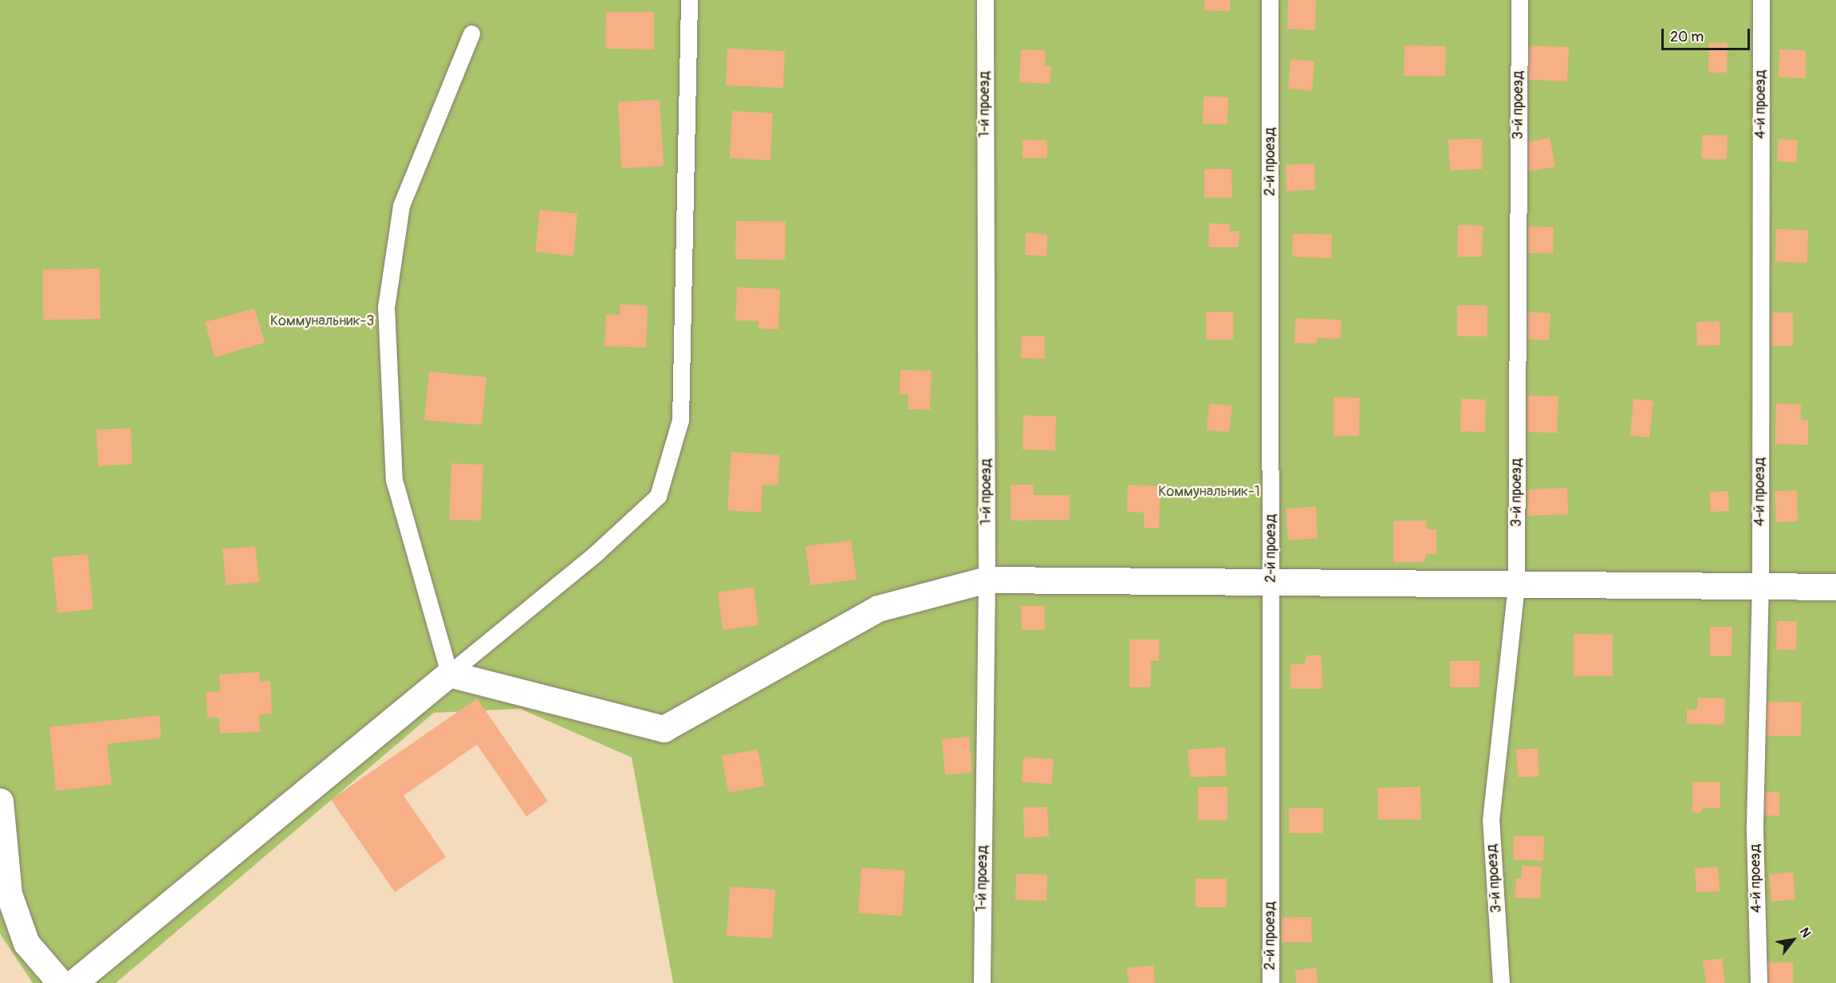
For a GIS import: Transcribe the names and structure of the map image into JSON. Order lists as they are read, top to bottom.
{
  "streets": {
    "lane": [
      "1-й проезд",
      "4-й проезд",
      "3-й проезд",
      "2-й проезд"
    ]
  },
  "parks": ["Коммунальник-3", "Коммунальник-1"],
  "scale_bar": "20 m",
  "north": "top right"
}
